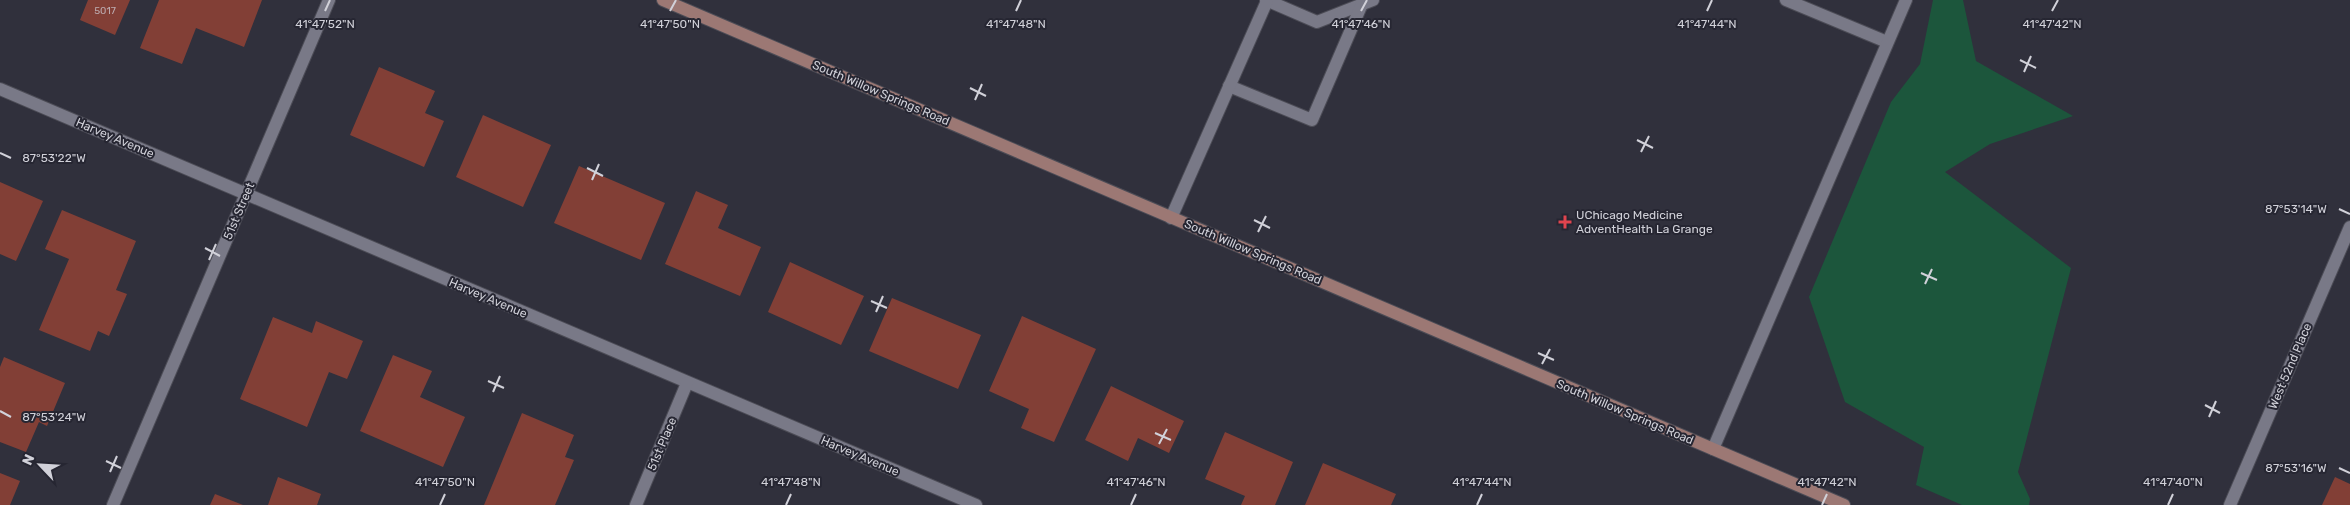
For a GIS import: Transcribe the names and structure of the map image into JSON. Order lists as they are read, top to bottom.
{
  "streets": {
    "street": [
      "South Willow Springs Road",
      "Harvey Avenue",
      "51st Street",
      "West 52nd Place",
      "51st Place"
    ]
  },
  "crossings": [
    ["Harvey Avenue", "51st Street"],
    ["Harvey Avenue", "51st Place"]
  ],
  "places": {
    "health": ["UChicago Medicine AdventHealth La Grange"]
  },
  "house_numbers": ["5017"],
  "north": "top left",
  "coordinates": [
    "41°47'52\"N",
    "41°47'50\"N",
    "41°47'48\"N",
    "41°47'46\"N",
    "41°47'44\"N",
    "41°47'42\"N",
    "87°53'22\"W",
    "87°53'14\"W",
    "87°53'24\"W",
    "87°53'16\"W",
    "41°47'40\"N"
  ]
}
